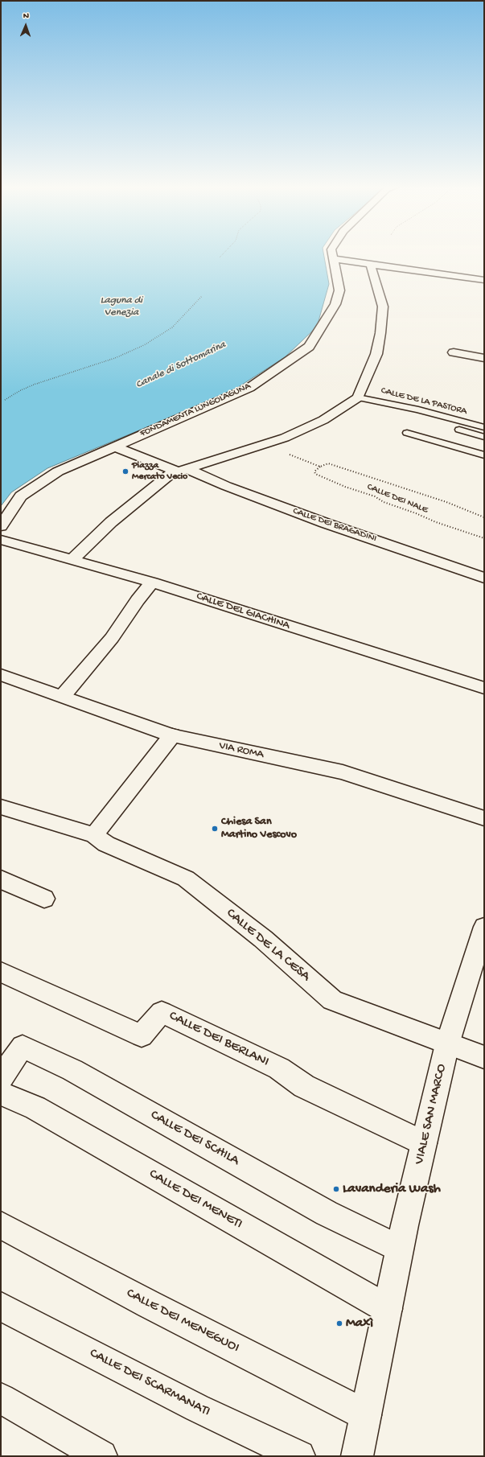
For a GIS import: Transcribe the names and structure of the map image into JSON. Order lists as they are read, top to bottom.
{
  "streets": {
    "street": [
      "FONDAMENTA LUNGOLAGUNA",
      "CALLE DEI BRAGADINI",
      "CALLE DEL GIACHINA",
      "VIA ROMA",
      "CALLE DE LA CESA",
      "CALLE DEI BERLANI",
      "VIALE SAN MARCO",
      "CALLE DEI SCHILA",
      "CALLE DEI MENETI",
      "CALLE DEI MENEGUOI",
      "CALLE DEI SCARMANATI"
    ],
    "lane": ["CALLE DE LA PASTORA"],
    "path": ["CALLE DEI NALE"]
  },
  "crossings": [
    ["FONDAMENTA LUNGOLAGUNA", "CALLE DEI BRAGADINI"],
    ["CALLE DE LA CESA", "VIALE SAN MARCO"],
    ["CALLE DEI BERLANI", "VIALE SAN MARCO"],
    ["VIALE SAN MARCO", "CALLE DEI SCHILA"],
    ["VIALE SAN MARCO", "CALLE DEI MENETI"],
    ["VIALE SAN MARCO", "CALLE DEI MENEGUOI"]
  ],
  "water": ["Laguna di Venezia", "Canale di Sottomarina"],
  "places": [
    "Piazza Mercato Vecio",
    "Chiesa San Martino Vescovo",
    "Lavanderia Wash",
    "Maxì"
  ],
  "north": "top"
}
